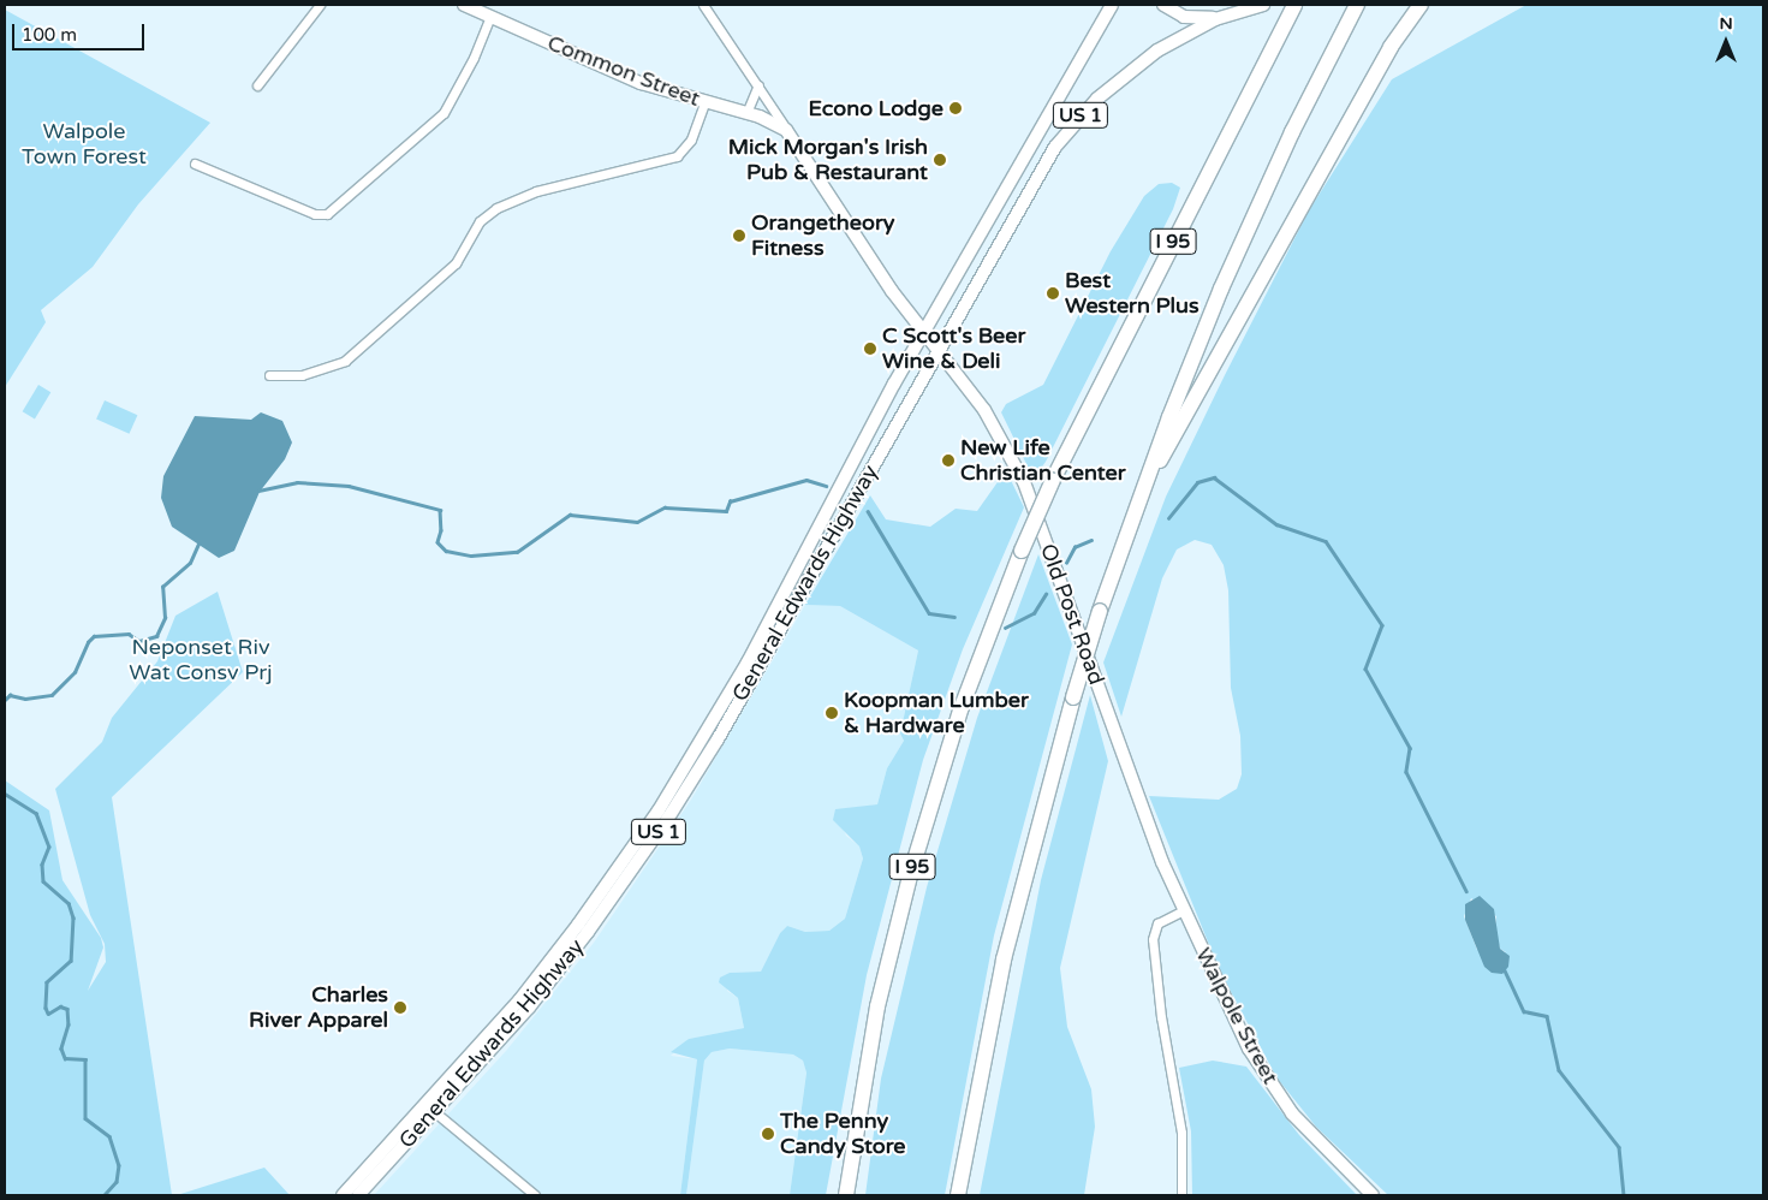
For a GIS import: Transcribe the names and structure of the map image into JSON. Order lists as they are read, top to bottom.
{
  "streets": {
    "highway": ["I 95"],
    "main road": [
      "Common Street",
      "US 1",
      "General Edwards Highway",
      "Old Post Road",
      "Walpole Street"
    ]
  },
  "crossings": [
    ["Common Street", "Old Post Road"],
    ["General Edwards Highway", "Old Post Road"],
    ["Old Post Road", "Walpole Street"]
  ],
  "parks": ["Walpole Town Forest", "Neponset Riv Wat Consv Prj"],
  "places": [
    "Econo Lodge",
    "Mick Morgan's Irish Pub & Restaurant",
    "Orangetheory Fitness",
    "Best Western Plus",
    "C Scott's Beer Wine & Deli",
    "New Life Christian Center",
    "Koopman Lumber & Hardware",
    "Charles River Apparel",
    "The Penny Candy Store"
  ],
  "scale_bar": "100 m",
  "north": "top"
}
